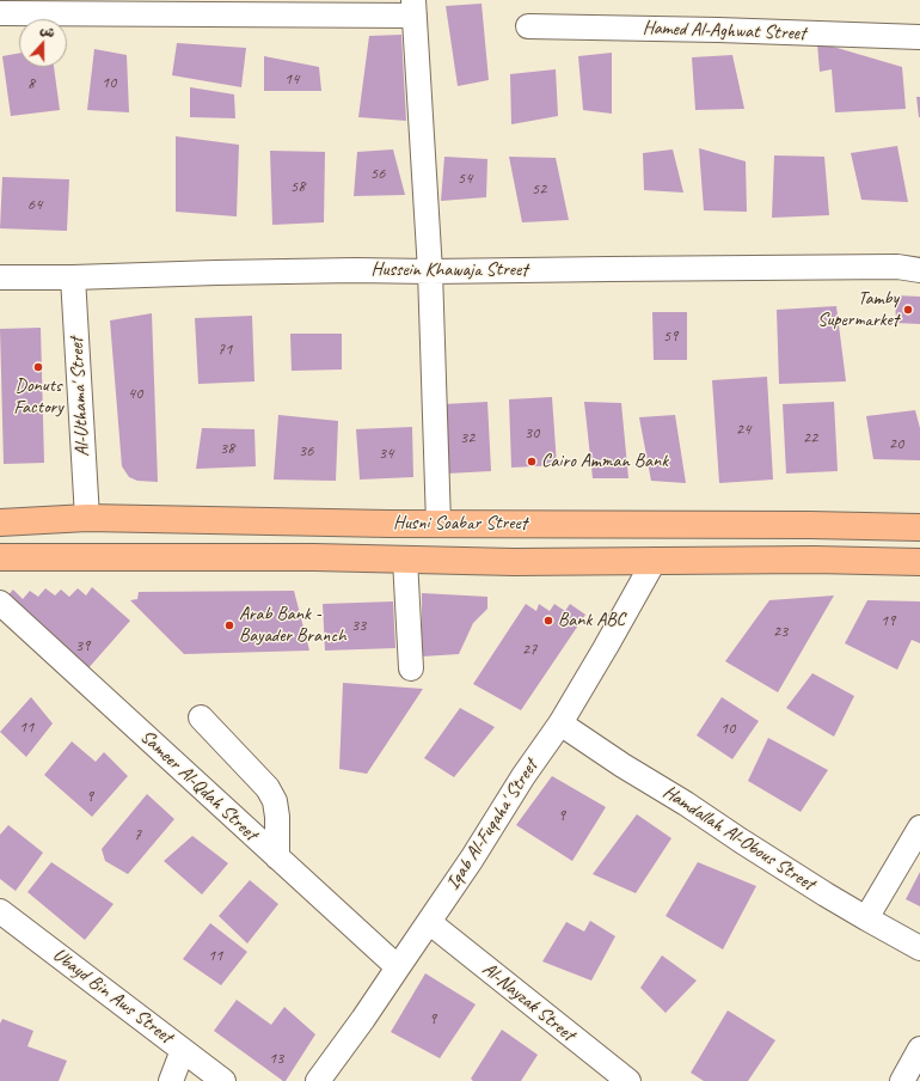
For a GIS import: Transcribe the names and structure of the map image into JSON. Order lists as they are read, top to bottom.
{
  "streets": {
    "main road": ["Husni Soabar Street"],
    "street": [
      "Hamed Al-Aghwat Street",
      "Hussein Khawaja Street",
      "Al-Uthama' Street",
      "Sameer Al-Qdah Street",
      "Iqab Al-Fuqaha' Street",
      "Hamdallah Al-Obous Street",
      "Ubayd Bin Aws Street",
      "Al-Nayzak Street"
    ]
  },
  "crossings": [
    ["Hussein Khawaja Street", "Al-Uthama' Street"],
    ["Al-Uthama' Street", "Husni Soabar Street"],
    ["Husni Soabar Street", "Iqab Al-Fuqaha' Street"],
    ["Sameer Al-Qdah Street", "Iqab Al-Fuqaha' Street"],
    ["Iqab Al-Fuqaha' Street", "Hamdallah Al-Obous Street"],
    ["Iqab Al-Fuqaha' Street", "Al-Nayzak Street"]
  ],
  "places": [
    "Tamby Supermarket",
    "Donuts Factory",
    "Cairo Amman Bank",
    "Bank ABC",
    "Arab Bank - Bayader Branch"
  ],
  "house_numbers": [
    "14",
    "10",
    "8",
    "56",
    "54",
    "58",
    "52",
    "64",
    "59",
    "71",
    "40",
    "24",
    "30",
    "32",
    "22",
    "20",
    "38",
    "36",
    "34",
    "19",
    "33",
    "23",
    "39",
    "27",
    "11",
    "10",
    "9",
    "9",
    "7",
    "11",
    "9",
    "13"
  ],
  "north": "top"
}
